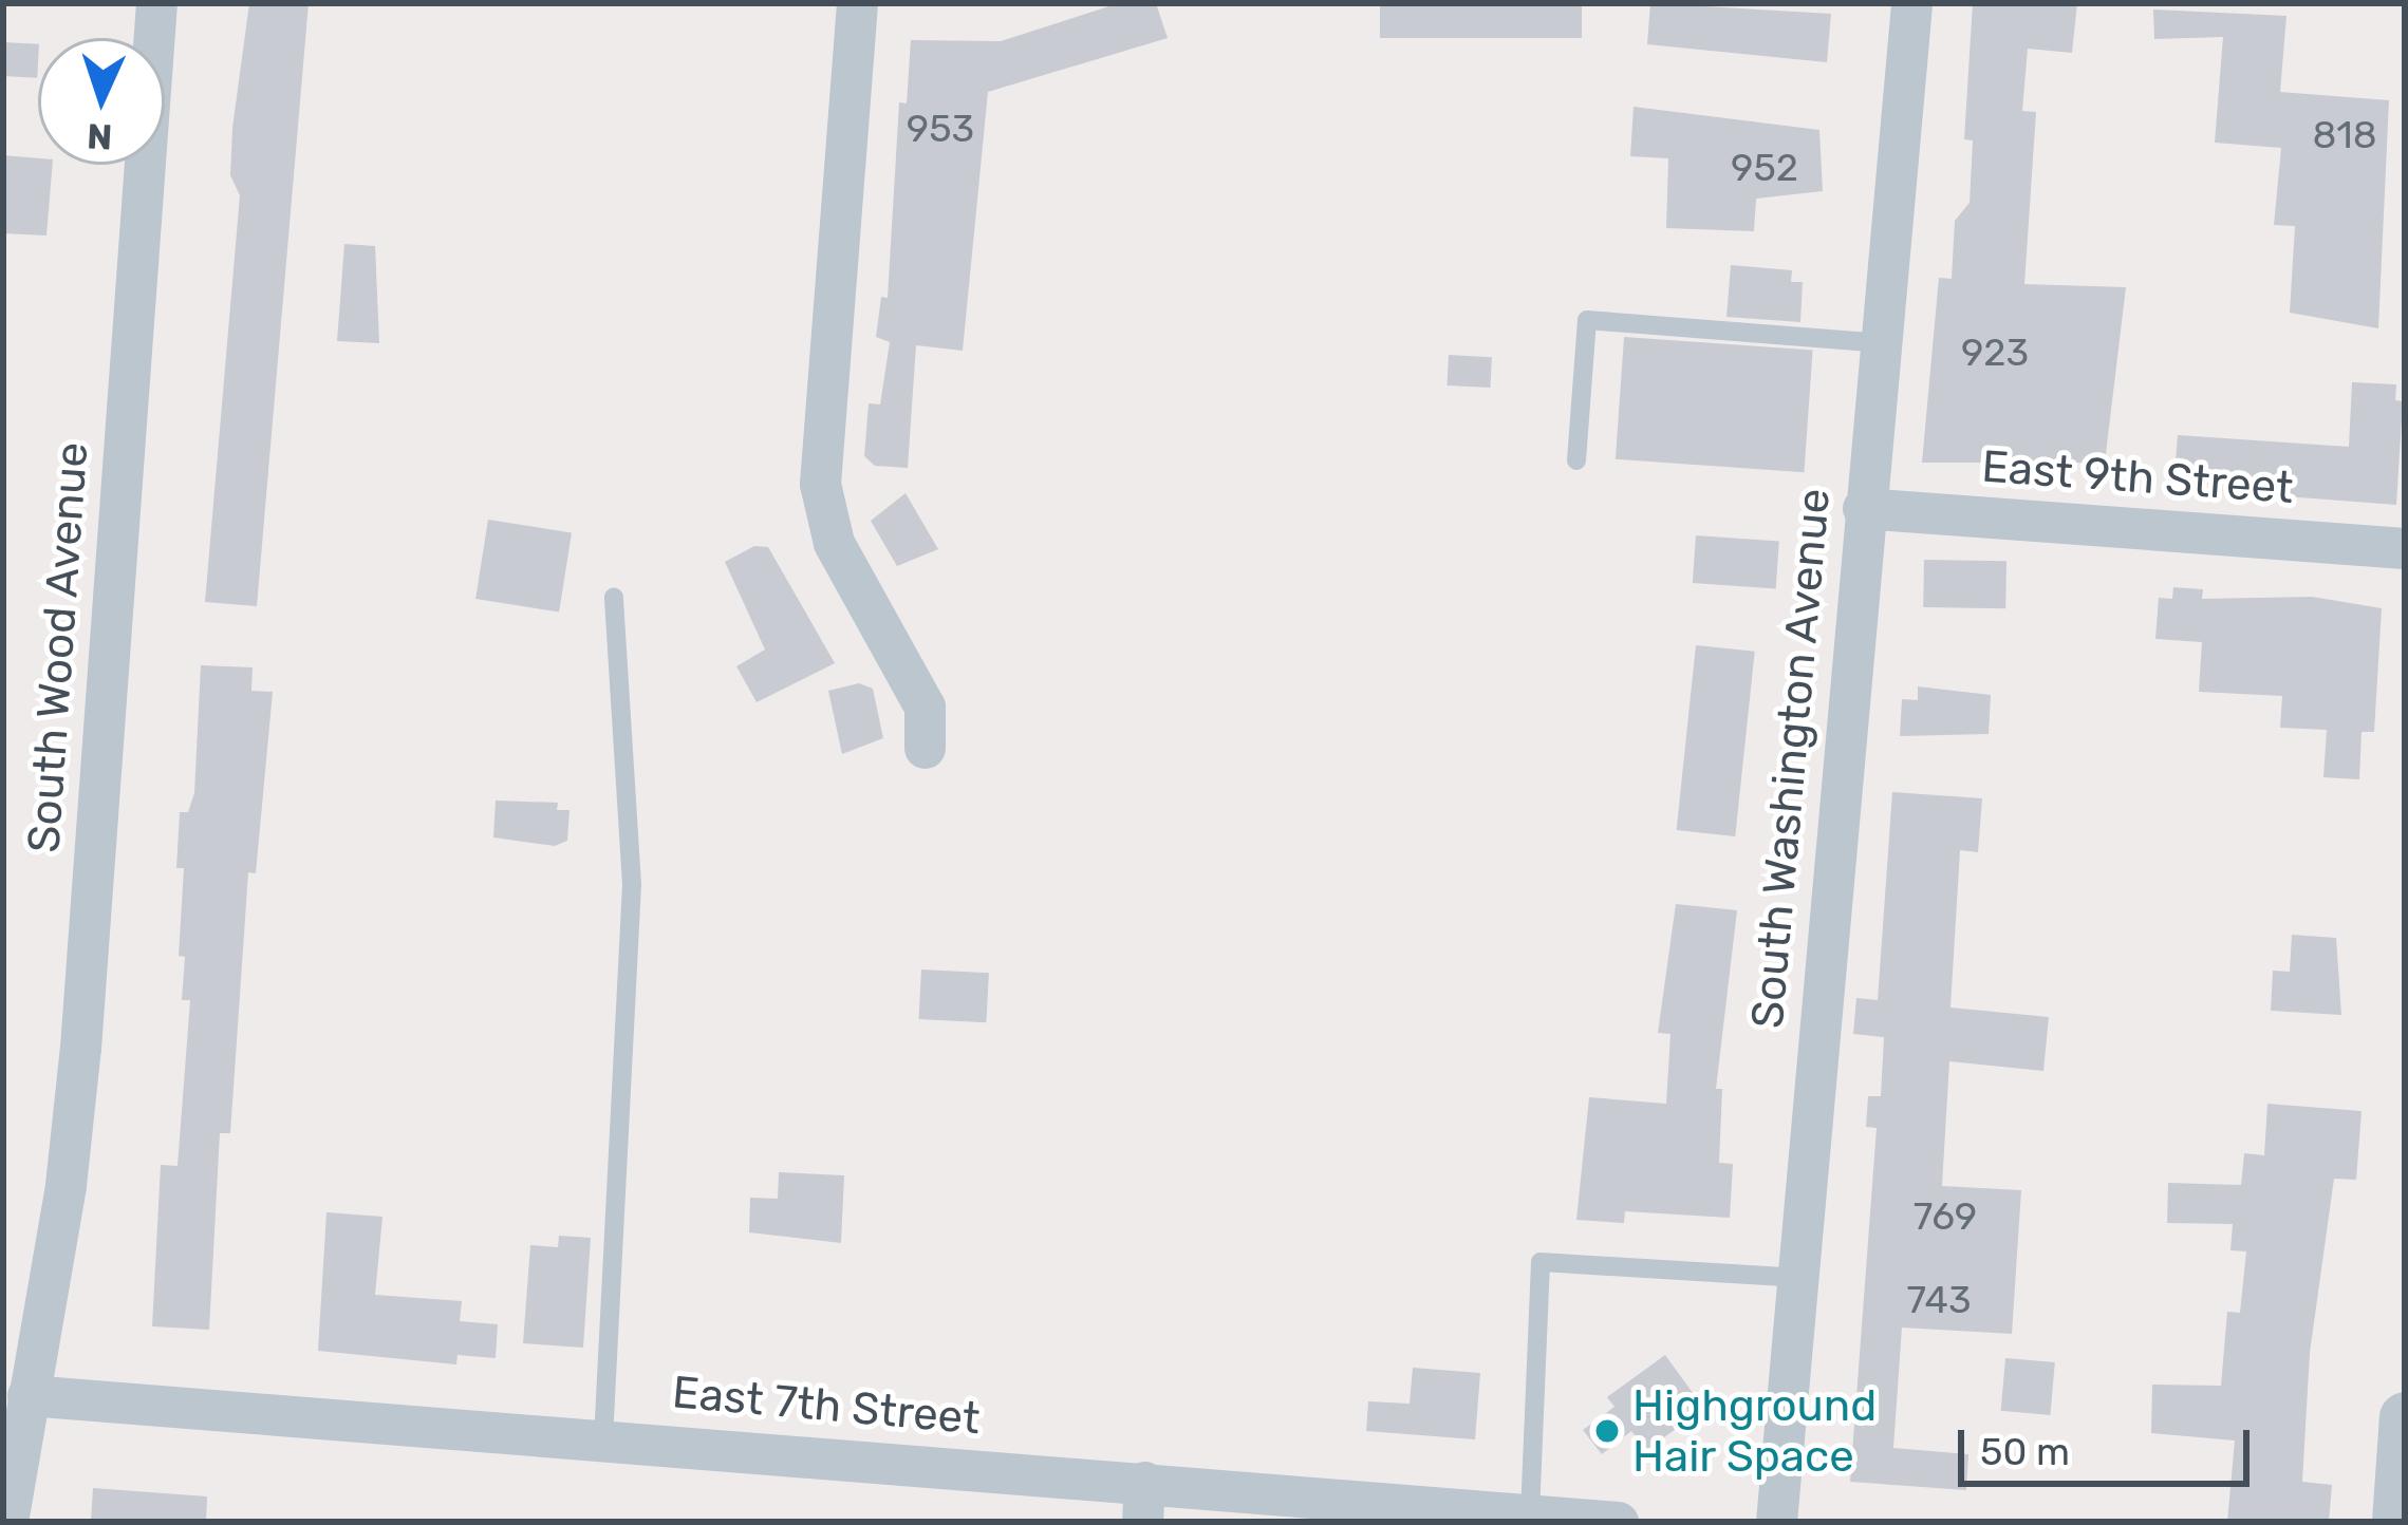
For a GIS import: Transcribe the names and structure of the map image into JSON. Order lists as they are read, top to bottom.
{
  "streets": {
    "street": [
      "East 9th Street",
      "South Wood Avenue",
      "South Washington Avenue",
      "East 7th Street"
    ]
  },
  "crossings": [
    ["East 9th Street", "South Washington Avenue"],
    ["South Wood Avenue", "East 7th Street"]
  ],
  "places": ["Highground Hair Space"],
  "house_numbers": [
    "953",
    "818",
    "952",
    "923",
    "769",
    "743"
  ],
  "scale_bar": "50 m",
  "north": "bottom"
}
